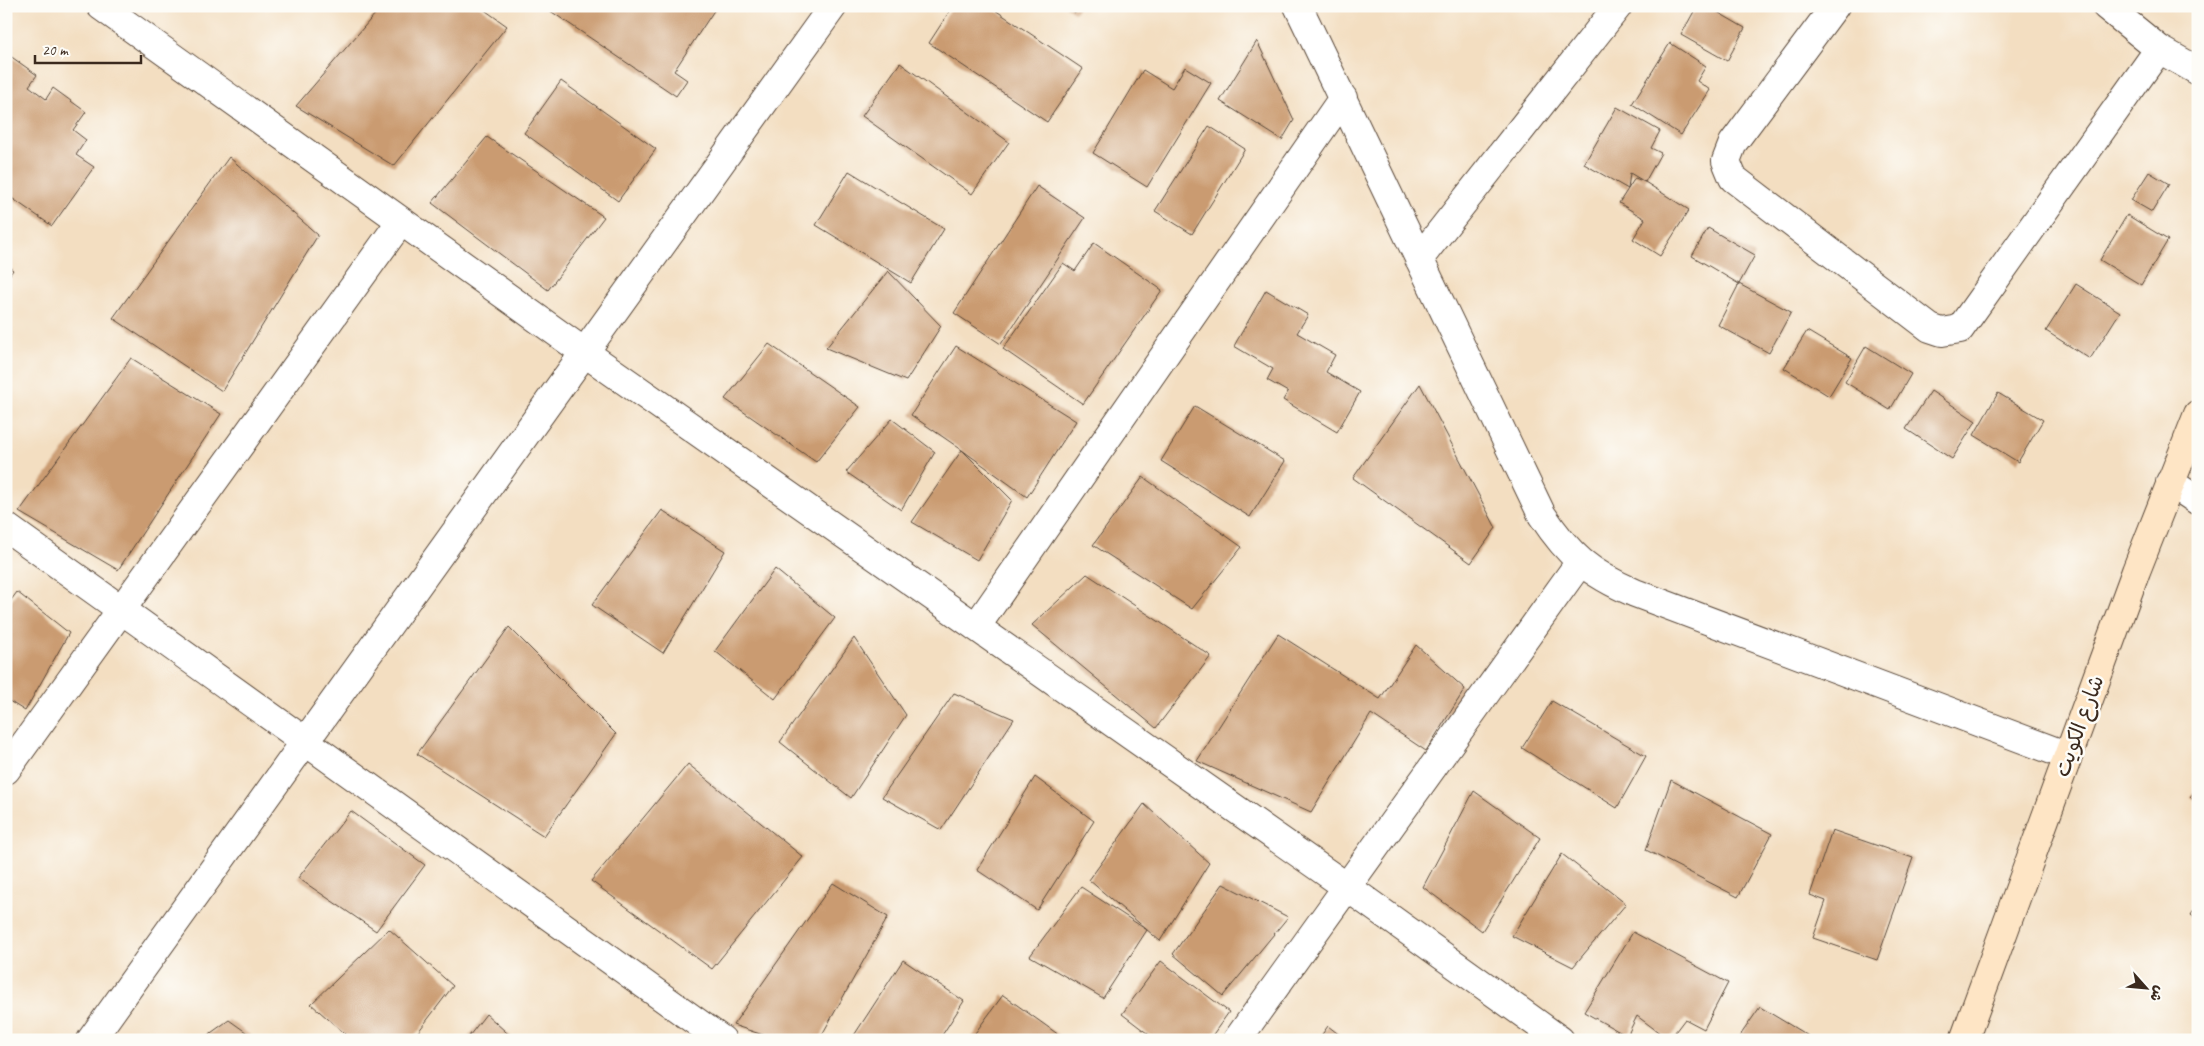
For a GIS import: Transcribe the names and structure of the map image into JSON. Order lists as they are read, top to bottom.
{
  "streets": {
    "main road": ["شارع الكويت"]
  },
  "scale_bar": "20 m",
  "north": "bottom right"
}
